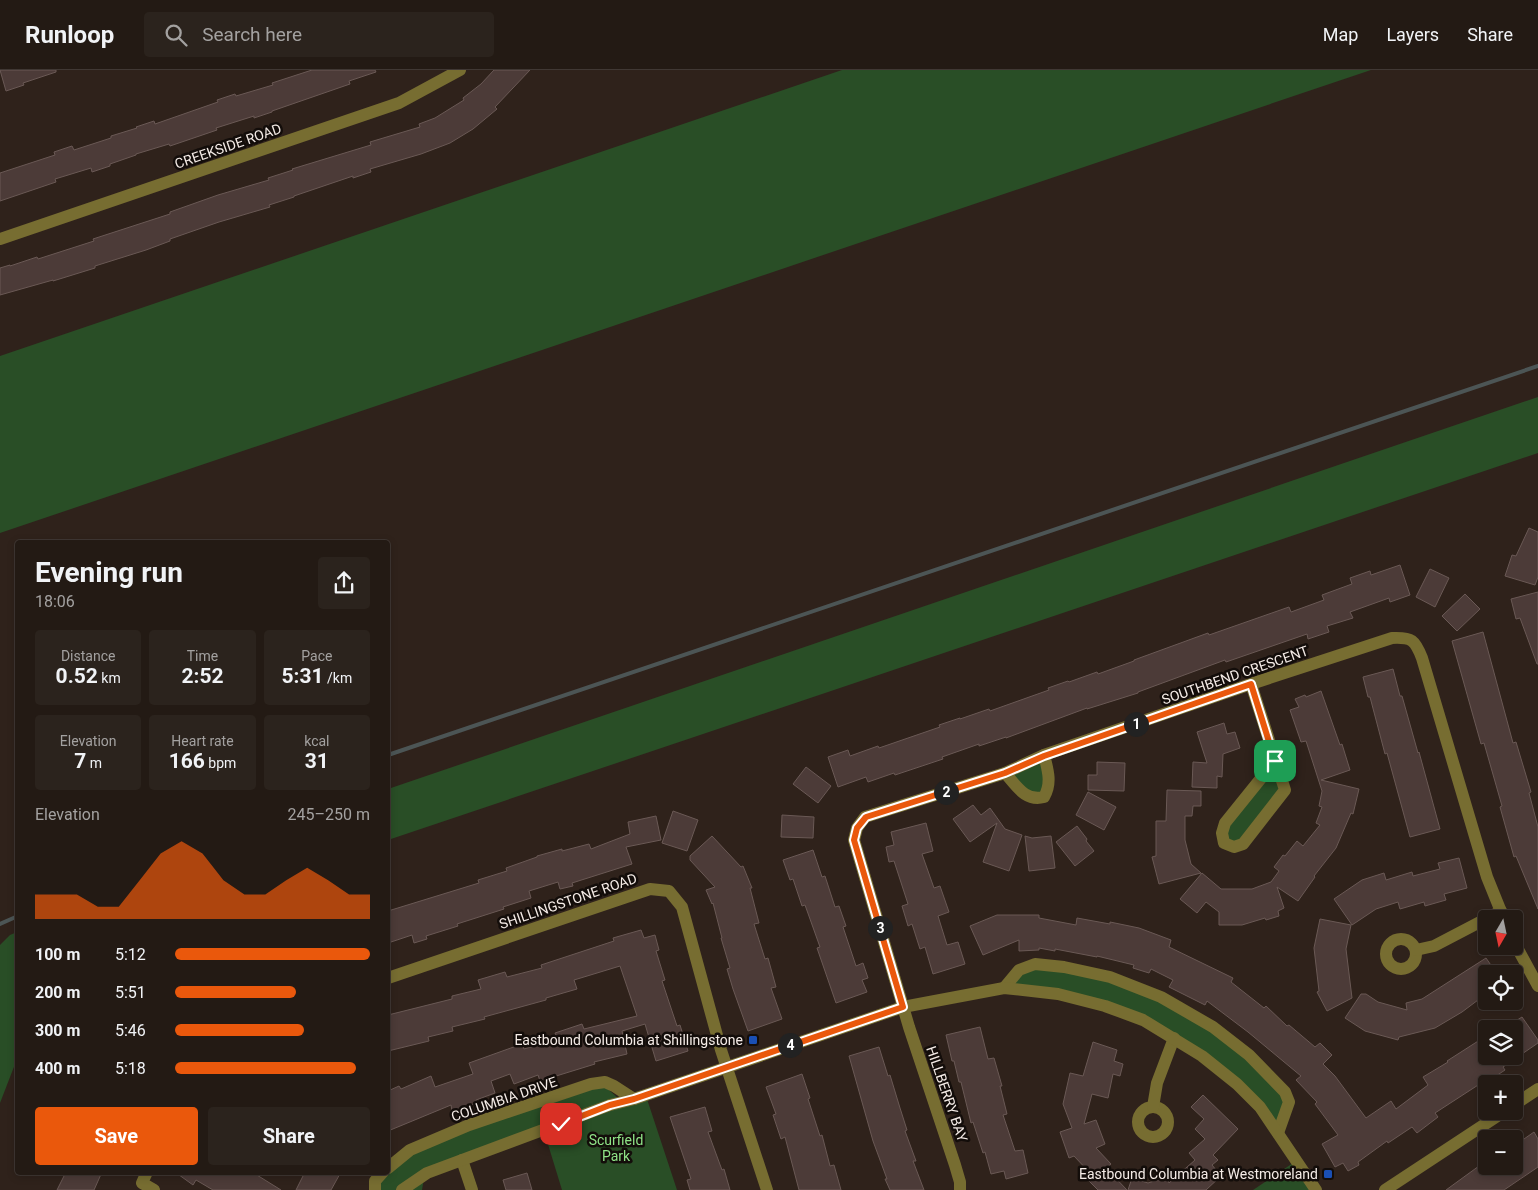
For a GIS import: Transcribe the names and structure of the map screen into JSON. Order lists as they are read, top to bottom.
{
  "streets": {
    "street": [
      "CREEKSIDE ROAD",
      "SOUTHBEND CRESCENT",
      "SHILLINGSTONE ROAD",
      "HILLBERRY BAY",
      "COLUMBIA DRIVE"
    ]
  },
  "crossings": [
    ["SOUTHBEND CRESCENT", "HILLBERRY BAY"]
  ],
  "parks": ["Scurfield Park"],
  "places": {
    "transit": ["Eastbound Columbia at Shillingstone", "Eastbound Columbia at Westmoreland"]
  },
  "north": "bottom",
  "page": {
    "header": "Runloop",
    "search": "Search here",
    "nav": ["Map", "Layers", "Share"],
    "heading": ["Evening run", "18:06"],
    "stats": [
      ["Distance", "0.52 km"],
      ["Time", "2:52"],
      ["Pace", "5:31 /km"],
      ["Elevation", "7 m"],
      ["Heart rate", "166 bpm"],
      ["kcal", "31"]
    ],
    "pins": [
      "1",
      "2",
      "3",
      "4"
    ],
    "chart": ["Elevation", "245–250 m"],
    "map_buttons": ["+", "−"],
    "list": [
      {
        "name": "100 m",
        "note": "5:12"
      },
      {
        "name": "200 m",
        "note": "5:51"
      },
      {
        "name": "300 m",
        "note": "5:46"
      },
      {
        "name": "400 m",
        "note": "5:18"
      }
    ],
    "buttons": ["Save", "Share"]
  }
}
